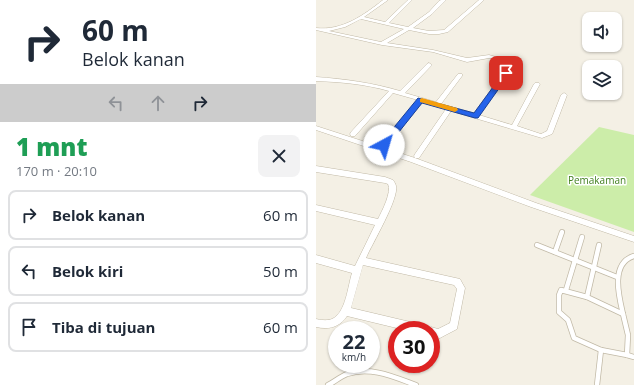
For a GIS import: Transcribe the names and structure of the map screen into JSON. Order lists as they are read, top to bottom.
{
  "parks": ["Pemakaman"],
  "page": {
    "turn": ["60 m", "Belok kanan"],
    "heading": ["1 mnt", "170 m · 20:10"],
    "list": [
      {
        "name": "Belok kanan",
        "value": "60 m"
      },
      {
        "name": "Belok kiri",
        "value": "50 m"
      },
      {
        "name": "Tiba di tujuan",
        "value": "60 m"
      }
    ],
    "speed": "22 km/h",
    "limit": "30"
  }
}
